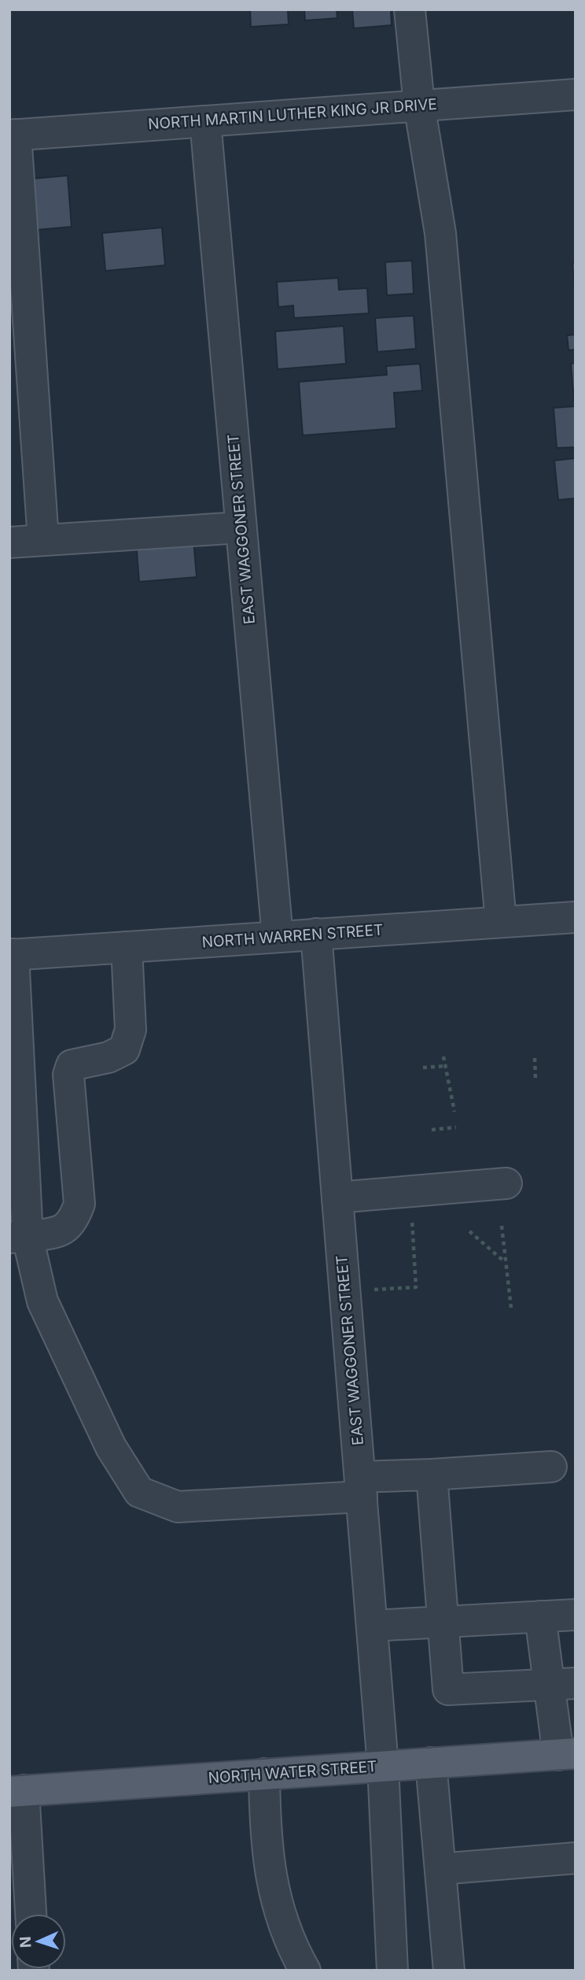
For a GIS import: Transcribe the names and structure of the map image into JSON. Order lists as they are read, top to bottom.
{
  "streets": {
    "main road": ["NORTH WATER STREET"],
    "street": ["NORTH MARTIN LUTHER KING JR DRIVE", "EAST WAGGONER STREET", "NORTH WARREN STREET"]
  },
  "crossings": [
    ["NORTH MARTIN LUTHER KING JR DRIVE", "EAST WAGGONER STREET"],
    ["EAST WAGGONER STREET", "NORTH WARREN STREET"],
    ["EAST WAGGONER STREET", "NORTH WATER STREET"]
  ],
  "north": "left"
}
